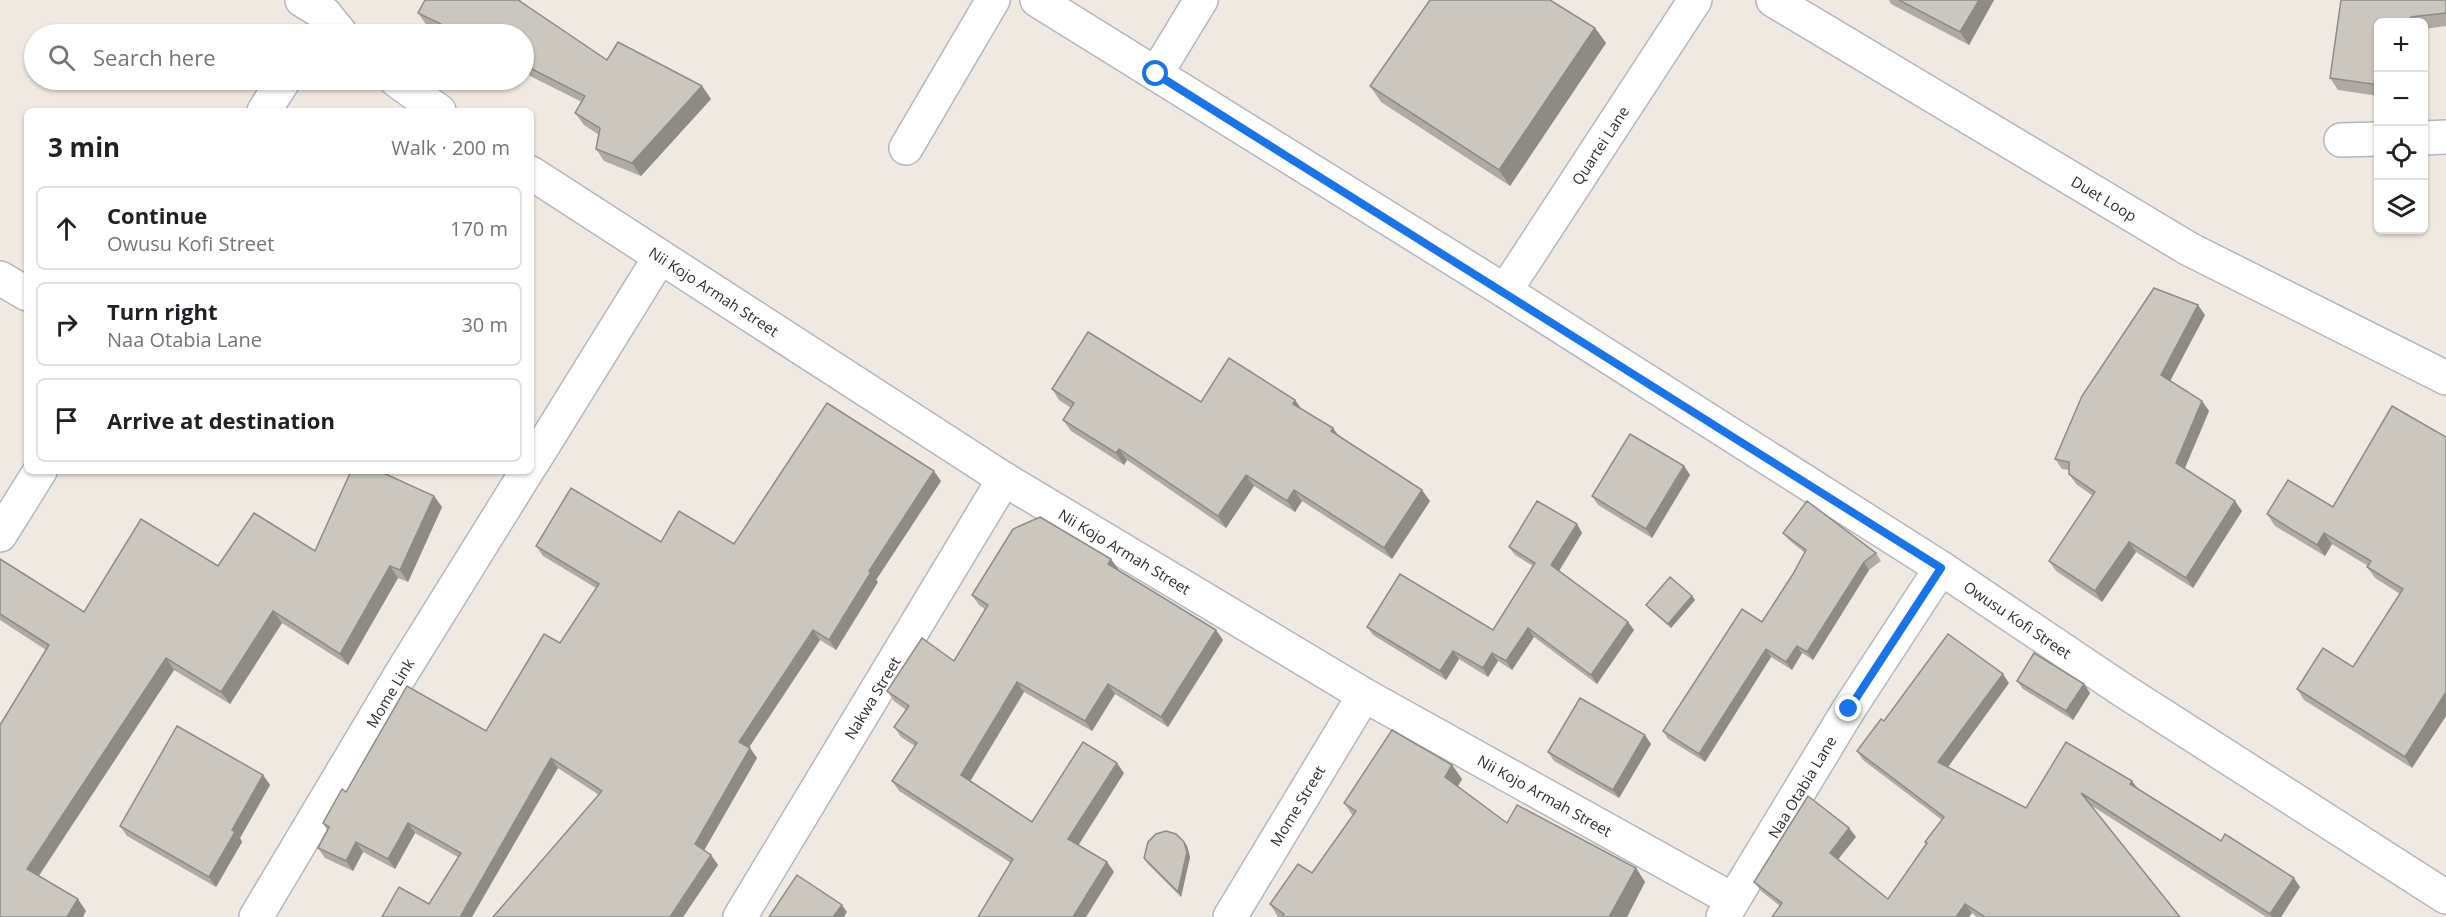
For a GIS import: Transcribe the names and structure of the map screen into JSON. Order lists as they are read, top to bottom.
{
  "streets": {
    "street": [
      "Quartei Lane",
      "Duet Loop",
      "Nii Kojo Armah Street",
      "Owusu Kofi Street",
      "Mome Link",
      "Nakwa Street",
      "Naa Otabia Lane",
      "Mome Street"
    ]
  },
  "crossings": [
    ["Quartei Lane", "Owusu Kofi Street"],
    ["Nii Kojo Armah Street", "Nakwa Street"],
    ["Nii Kojo Armah Street", "Naa Otabia Lane"],
    ["Nii Kojo Armah Street", "Mome Street"],
    ["Owusu Kofi Street", "Naa Otabia Lane"]
  ],
  "page": {
    "map_buttons": ["+", "−"],
    "search": "Search here",
    "heading": ["3 min", "Walk · 200 m"],
    "list": [
      ["Continue", "Owusu Kofi Street", "170 m"],
      ["Turn right", "Naa Otabia Lane", "30 m"],
      "Arrive at destination"
    ]
  }
}
